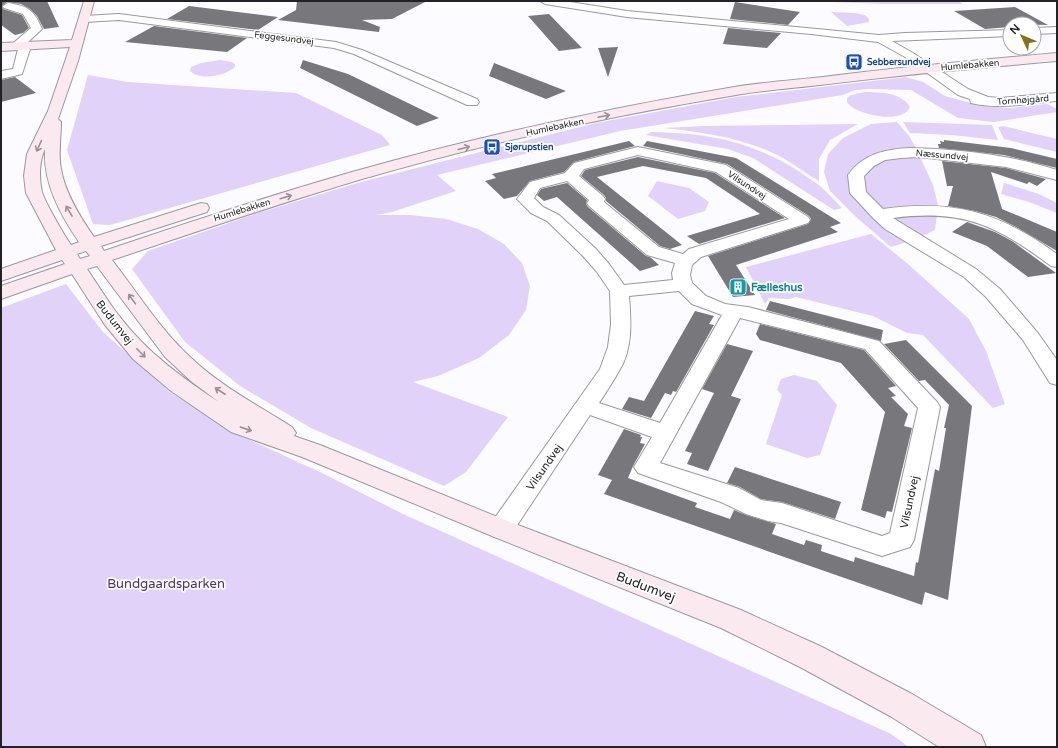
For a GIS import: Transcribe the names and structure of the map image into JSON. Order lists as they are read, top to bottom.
{
  "streets": {
    "street": [
      "Feggesundvej",
      "Humlebakken",
      "Tornhøjgård",
      "Næssundvej",
      "Vilsundvej",
      "Budumvej"
    ]
  },
  "crossings": [
    ["Feggesundvej", "Budumvej"],
    ["Humlebakken", "Tornhøjgård"],
    ["Humlebakken", "Budumvej"],
    ["Vilsundvej", "Budumvej"]
  ],
  "parks": ["Bundgaardsparken"],
  "places": {
    "bus stop": ["Sebbersundvej", "Sjørupstien"],
    "building": ["Fælleshus"]
  },
  "north": "top left"
}
